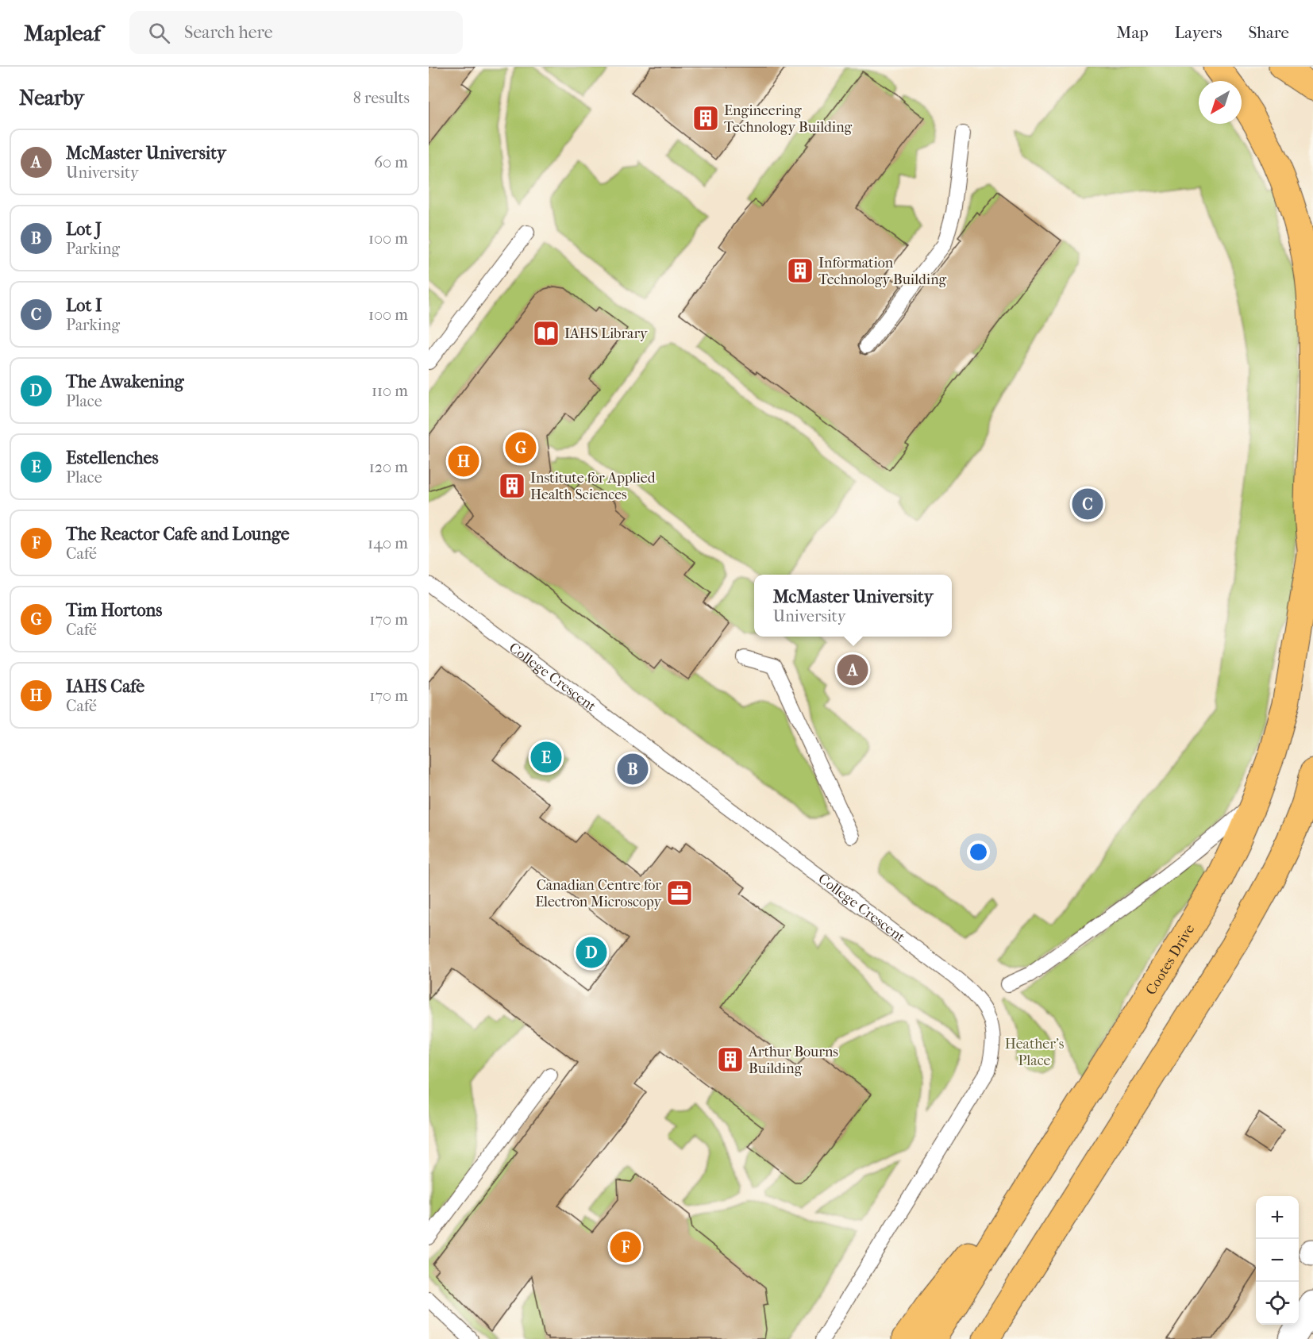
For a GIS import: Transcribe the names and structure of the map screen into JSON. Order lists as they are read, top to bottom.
{
  "streets": {
    "main road": ["Cootes Drive"],
    "lane": ["College Crescent"]
  },
  "parks": ["Heather’s Place"],
  "places": {
    "building": [
      "Engineering Technology Building",
      "Information Technology Building",
      "Institute for Applied Health Sciences",
      "Arthur Bourns Building"
    ],
    "library": ["IAHS Library"],
    "office": ["Canadian Centre for Electron Microscopy"]
  },
  "north": "bottom left",
  "page": {
    "header": "Mapleaf",
    "search": "Search here",
    "nav": ["Map", "Layers", "Share"],
    "heading": ["Nearby", "8 results"],
    "list": [
      {
        "mark": "A",
        "name": "McMaster University",
        "note": "University",
        "value": "60 m"
      },
      {
        "mark": "B",
        "name": "Lot J",
        "note": "Parking",
        "value": "100 m"
      },
      {
        "mark": "C",
        "name": "Lot I",
        "note": "Parking",
        "value": "100 m"
      },
      {
        "mark": "D",
        "name": "The Awakening",
        "note": "Place",
        "value": "110 m"
      },
      {
        "mark": "E",
        "name": "Estellenches",
        "note": "Place",
        "value": "120 m"
      },
      {
        "mark": "F",
        "name": "The Reactor Cafe and Lounge",
        "note": "Café",
        "value": "140 m"
      },
      {
        "mark": "G",
        "name": "Tim Hortons",
        "note": "Café",
        "value": "170 m"
      },
      {
        "mark": "H",
        "name": "IAHS Cafe",
        "note": "Café",
        "value": "170 m"
      }
    ],
    "pins": [
      "G",
      "H",
      "C",
      "A",
      "E",
      "B",
      "D",
      "F"
    ],
    "popup": ["McMaster University", "University"],
    "map_buttons": ["+", "−"]
  }
}
